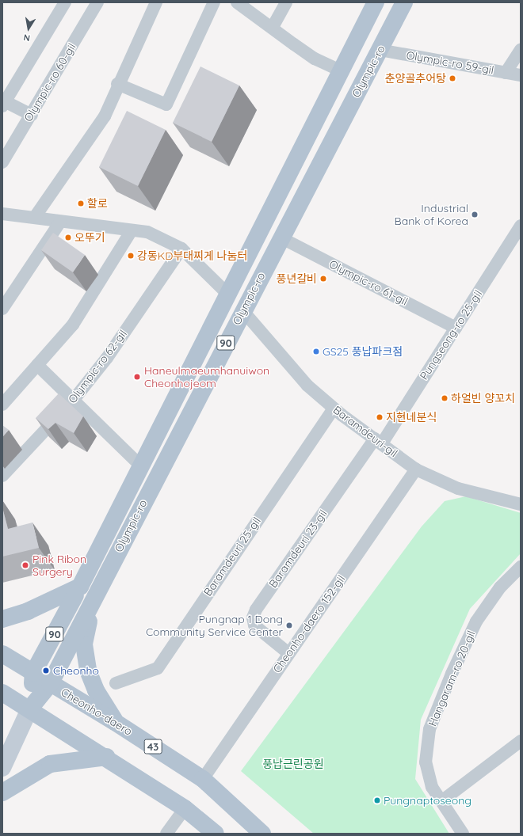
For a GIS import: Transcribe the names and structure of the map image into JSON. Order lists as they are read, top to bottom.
{
  "streets": {
    "main road": [
      "Olympic-ro",
      "90",
      "Cheonho-daero",
      "43"
    ],
    "street": [
      "Olympic-ro 59-gil",
      "Olympic-ro 60-gil",
      "Olympic-ro 61-gil",
      "Pungseong-ro 25-gil",
      "Olympic-ro 62-gil",
      "Baramdeuri-gil",
      "Baramdeuri 23-gil",
      "Baramdeuri 25-gil",
      "Cheonho-daero 152-gil",
      "Hangaram-ro 20-gil"
    ]
  },
  "crossings": [
    ["Olympic-ro 59-gil", "Olympic-ro"],
    ["Olympic-ro", "Olympic-ro 61-gil"],
    ["Olympic-ro", "Baramdeuri-gil"],
    ["Olympic-ro", "Cheonho-daero"],
    ["Olympic-ro 61-gil", "Pungseong-ro 25-gil"],
    ["Pungseong-ro 25-gil", "Baramdeuri-gil"],
    ["Pungseong-ro 25-gil", "Baramdeuri 23-gil"],
    ["Baramdeuri-gil", "Baramdeuri 23-gil"],
    ["Baramdeuri-gil", "Baramdeuri 25-gil"],
    ["Baramdeuri-gil", "Cheonho-daero 152-gil"],
    ["Baramdeuri 23-gil", "Cheonho-daero 152-gil"],
    ["Cheonho-daero 152-gil", "Cheonho-daero"]
  ],
  "parks": ["풍납근린공원"],
  "places": [
    "춘양골추어탕",
    "할로",
    "Industrial Bank of Korea",
    "오뚜기",
    "강동KD부대찌게 나눔터",
    "풍년갈비",
    "GS25 풍납파크점",
    "Haneulmaeumhanuiwon Cheonhojeom",
    "하얼빈 양꼬치",
    "지현네분식",
    "Pink Ribon Surgery",
    "Pungnap 1 Dong Community Service Center",
    "Cheonho",
    "Pungnaptoseong"
  ],
  "north": "bottom"
}
